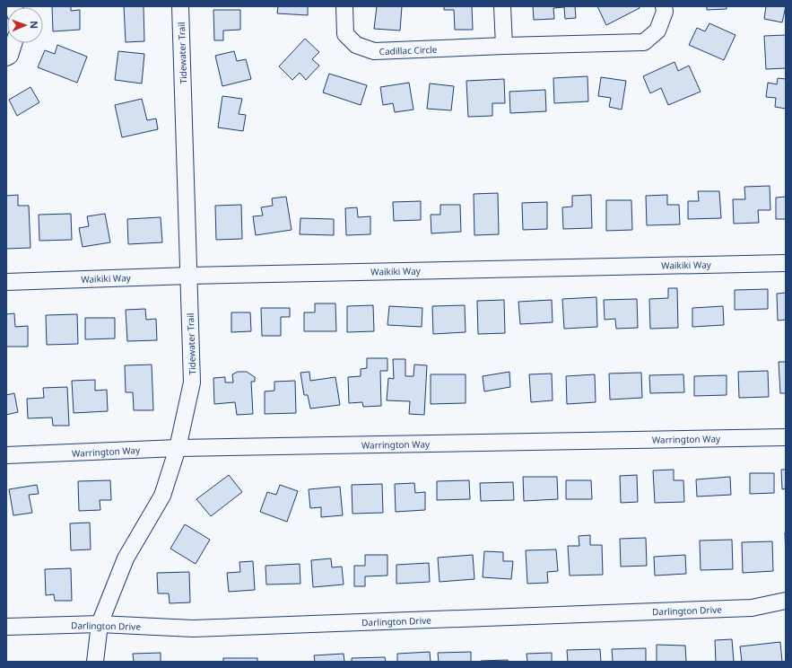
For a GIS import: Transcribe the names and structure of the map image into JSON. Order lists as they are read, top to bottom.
{
  "streets": {
    "street": [
      "Cadillac Circle",
      "Tidewater Trail",
      "Waikiki Way",
      "Warrington Way",
      "Darlington Drive"
    ]
  },
  "crossings": [
    ["Tidewater Trail", "Waikiki Way"],
    ["Tidewater Trail", "Warrington Way"],
    ["Tidewater Trail", "Darlington Drive"]
  ],
  "north": "right"
}
